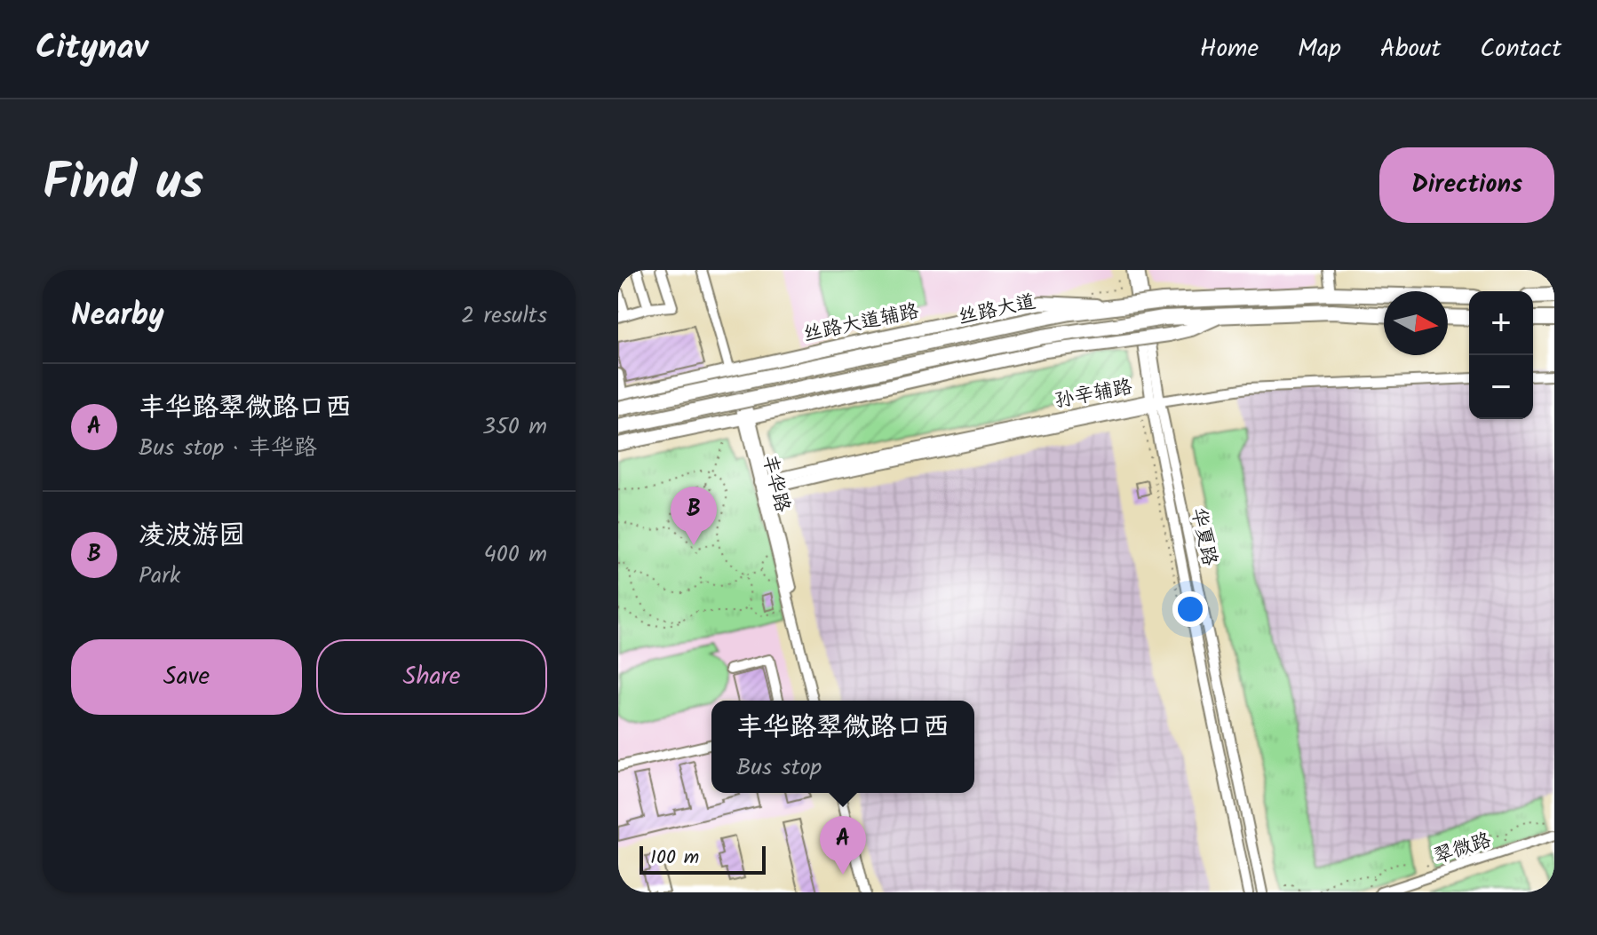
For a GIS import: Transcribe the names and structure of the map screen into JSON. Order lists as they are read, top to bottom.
{
  "streets": {
    "highway": ["丝路大道"],
    "main road": ["丝路大道辅路"],
    "street": [
      "孙辛辅路",
      "丰华路",
      "华夏路",
      "翠微路"
    ]
  },
  "crossings": [
    ["丝路大道", "丝路大道辅路"],
    ["丝路大道辅路", "丰华路"],
    ["孙辛辅路", "丰华路"],
    ["孙辛辅路", "华夏路"]
  ],
  "scale_bar": "100 m",
  "north": "right",
  "page": {
    "header": "Citynav",
    "nav": [
      "Home",
      "Map",
      "About",
      "Contact"
    ],
    "title": "Find us",
    "buttons": [
      "Directions",
      ["Save", "Share"]
    ],
    "heading": ["Nearby", "2 results"],
    "map_buttons": ["+", "−"],
    "list": [
      {
        "mark": "A",
        "name": "丰华路翠微路口西",
        "note": "Bus stop · 丰华路",
        "value": "350 m"
      },
      {
        "mark": "B",
        "name": "凌波游园",
        "note": "Park",
        "value": "400 m"
      }
    ],
    "pins": ["B", "A"],
    "popup": ["丰华路翠微路口西", "Bus stop"],
    "scale": "100 m"
  }
}
